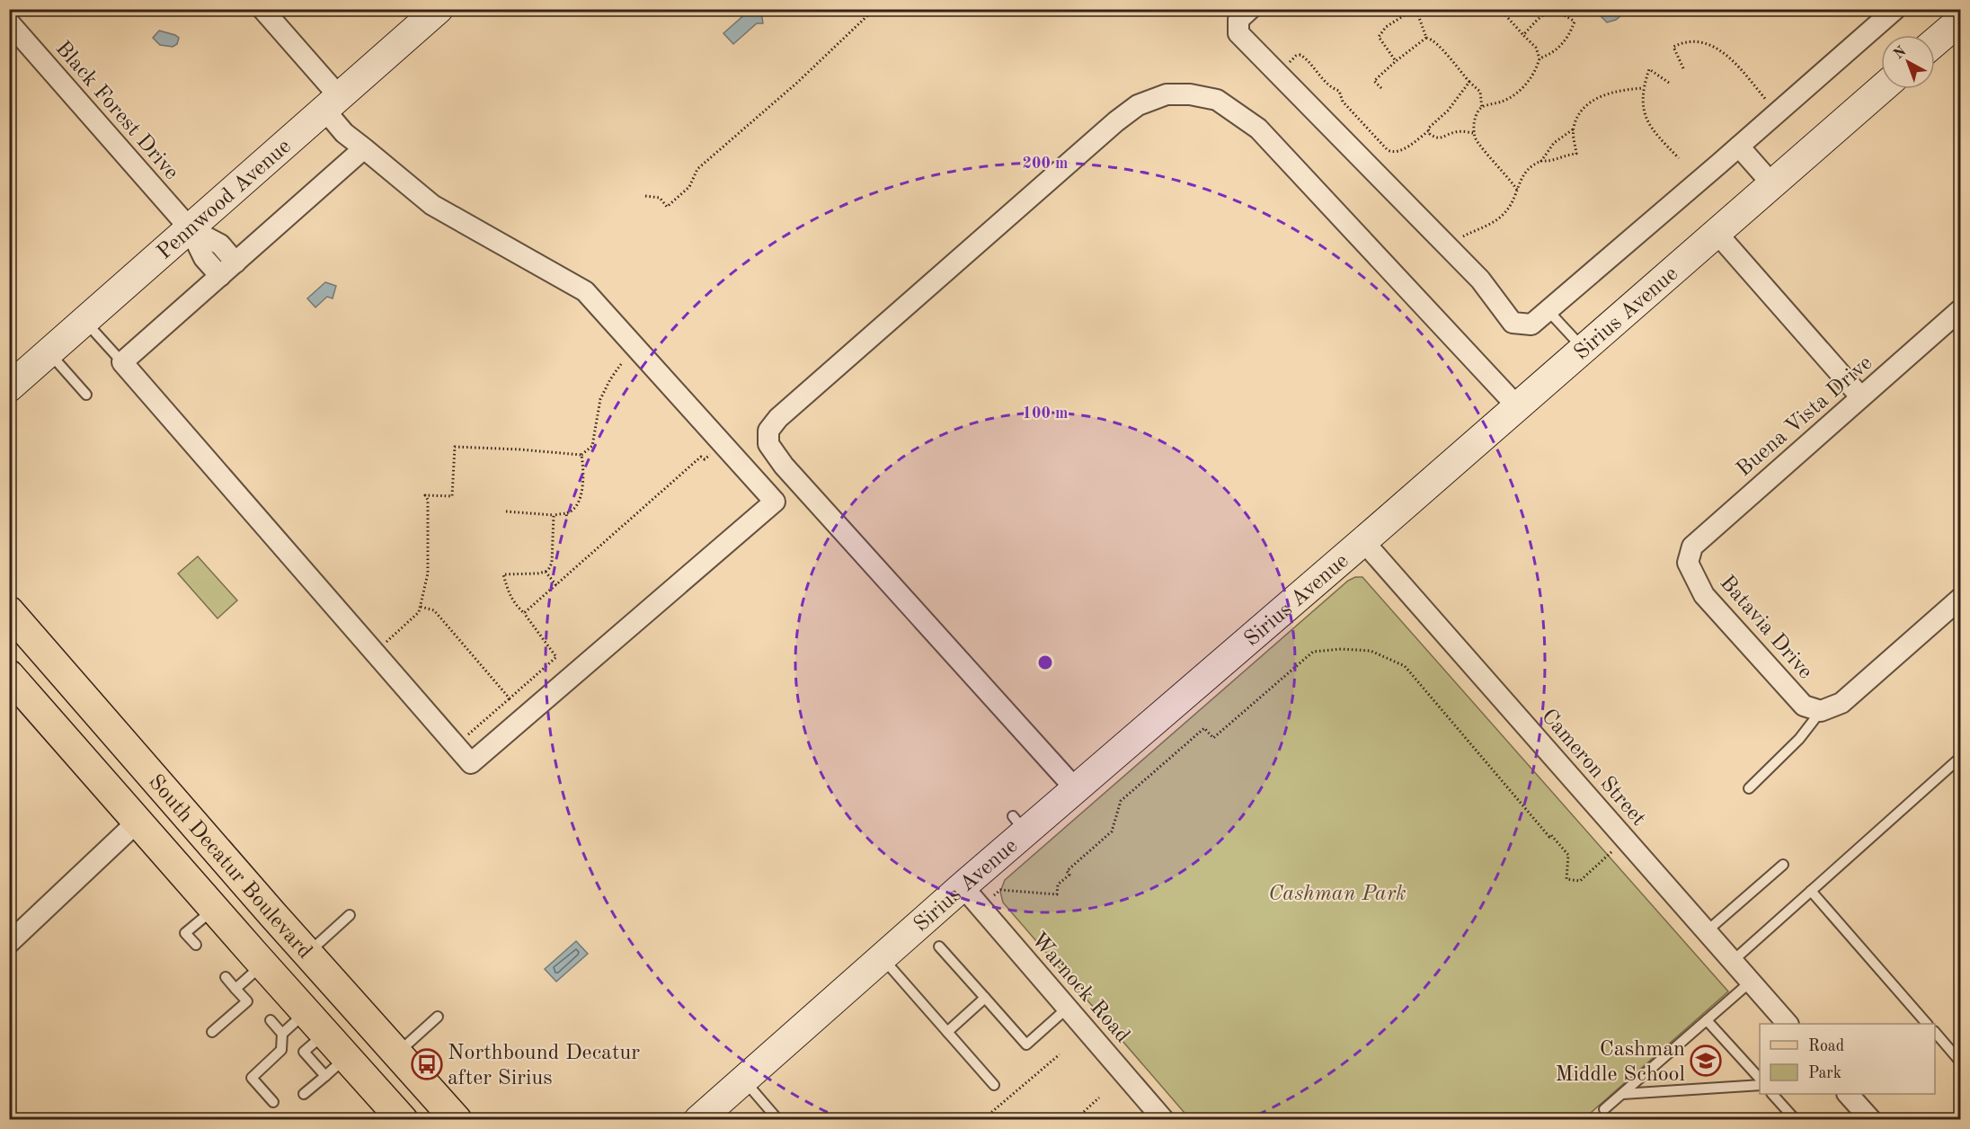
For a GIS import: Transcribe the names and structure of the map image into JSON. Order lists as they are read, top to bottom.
{
  "streets": {
    "main road": ["South Decatur Boulevard"],
    "street": [
      "Black Forest Drive",
      "Pennwood Avenue",
      "Sirius Avenue",
      "Buena Vista Drive",
      "Batavia Drive",
      "Cameron Street",
      "Warnock Road"
    ]
  },
  "crossings": [
    ["Black Forest Drive", "Pennwood Avenue"],
    ["Sirius Avenue", "Cameron Street"],
    ["Sirius Avenue", "Warnock Road"],
    ["Buena Vista Drive", "Batavia Drive"]
  ],
  "parks": ["Cashman Park"],
  "places": {
    "school or university": ["Cashman Middle School"],
    "bus stop": ["Northbound Decatur after Sirius"]
  },
  "legend": ["Road", "Park"],
  "north": "top left",
  "rings": ["200 m", "100 m"]
}
